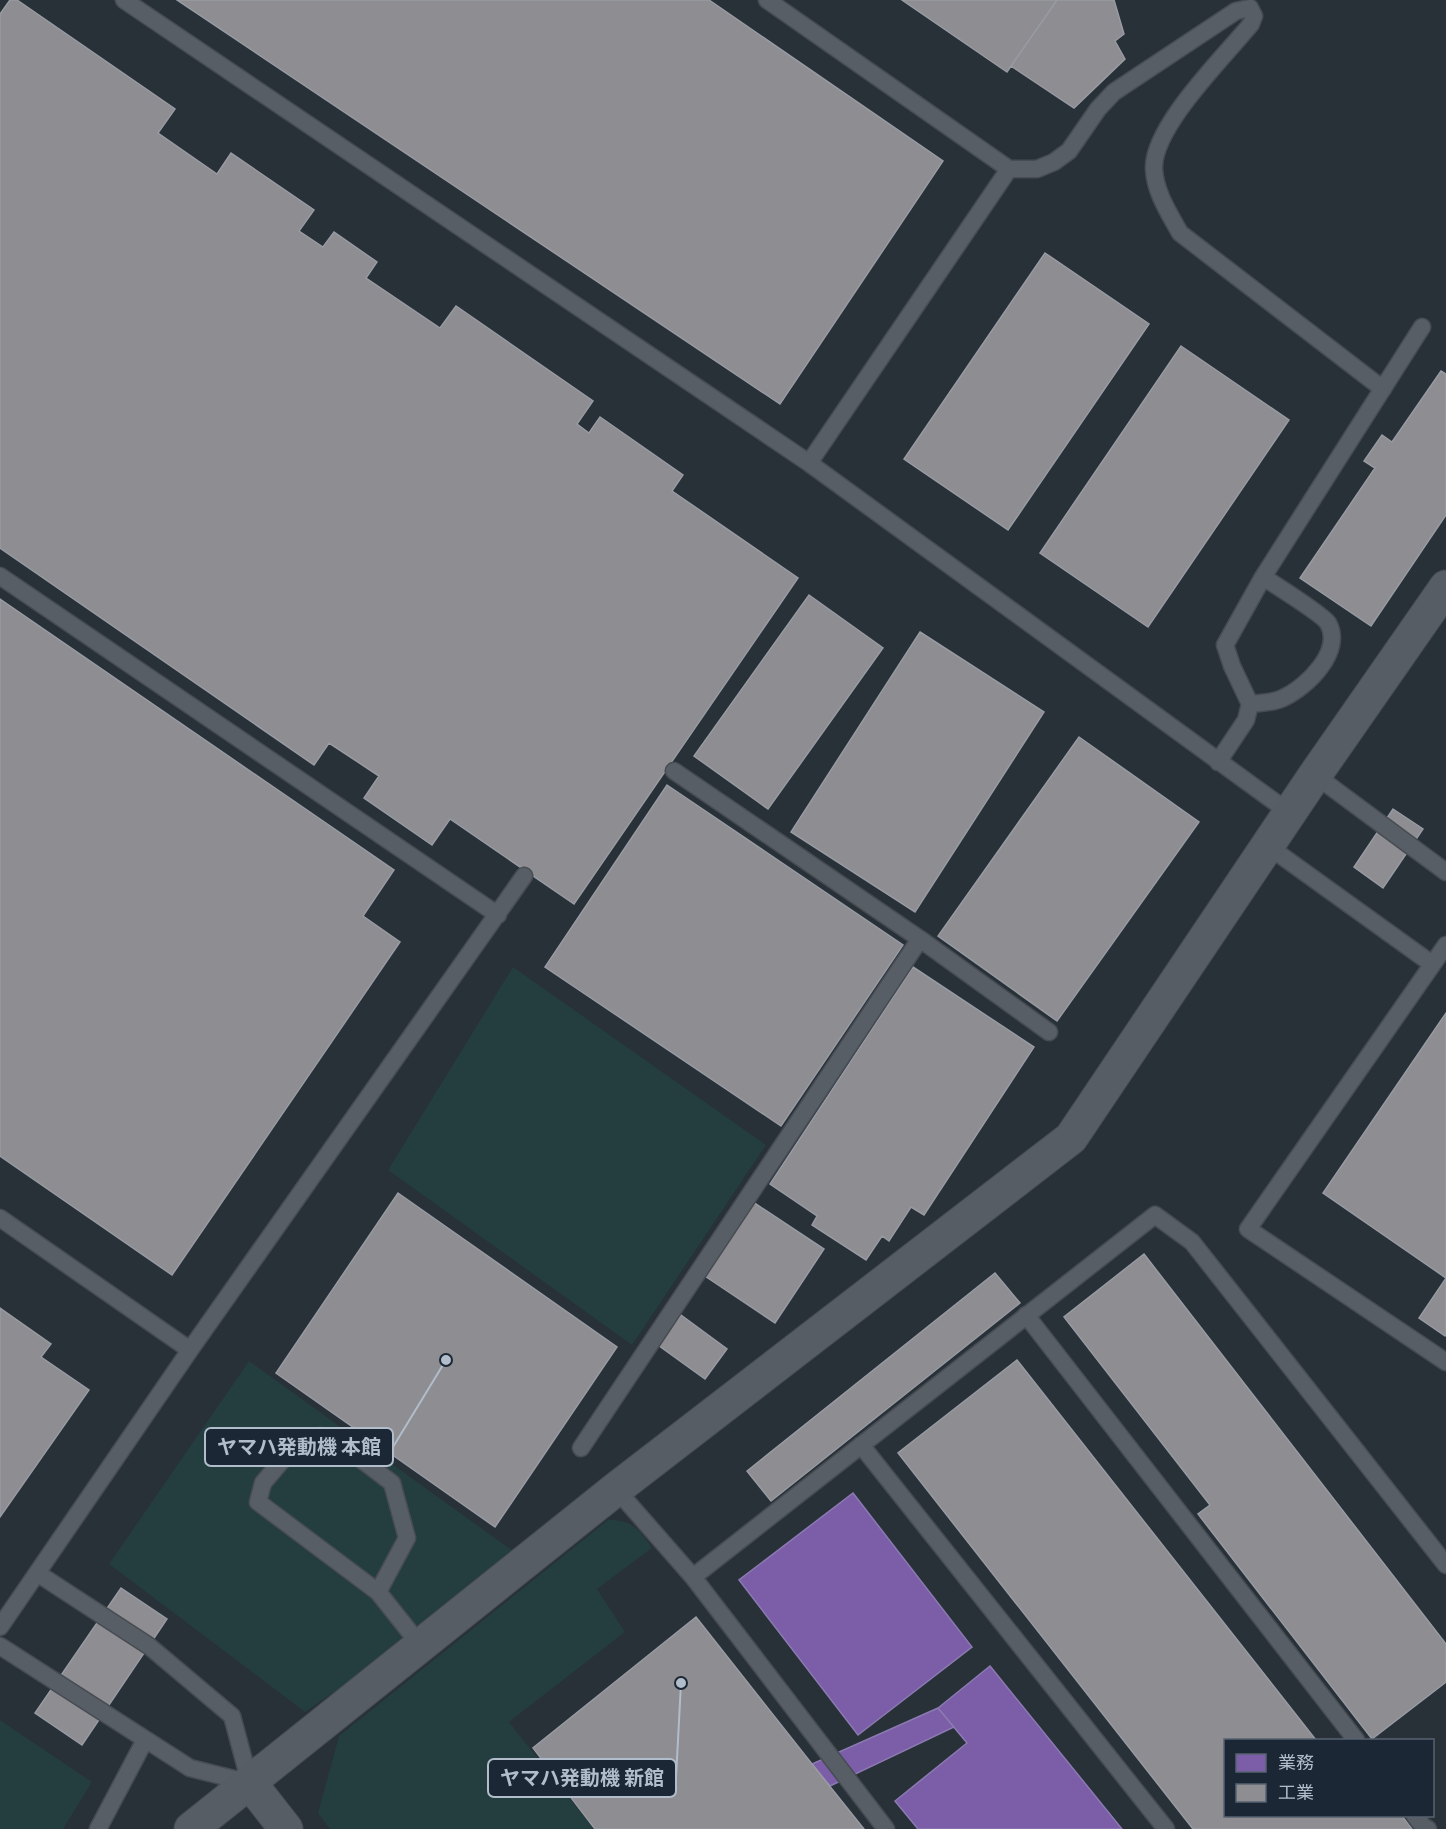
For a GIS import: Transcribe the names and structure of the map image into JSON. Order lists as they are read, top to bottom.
{
  "places": ["ヤマハ発動機 本館", "ヤマハ発動機 新館"],
  "legend": ["業務", "工業"]
}
